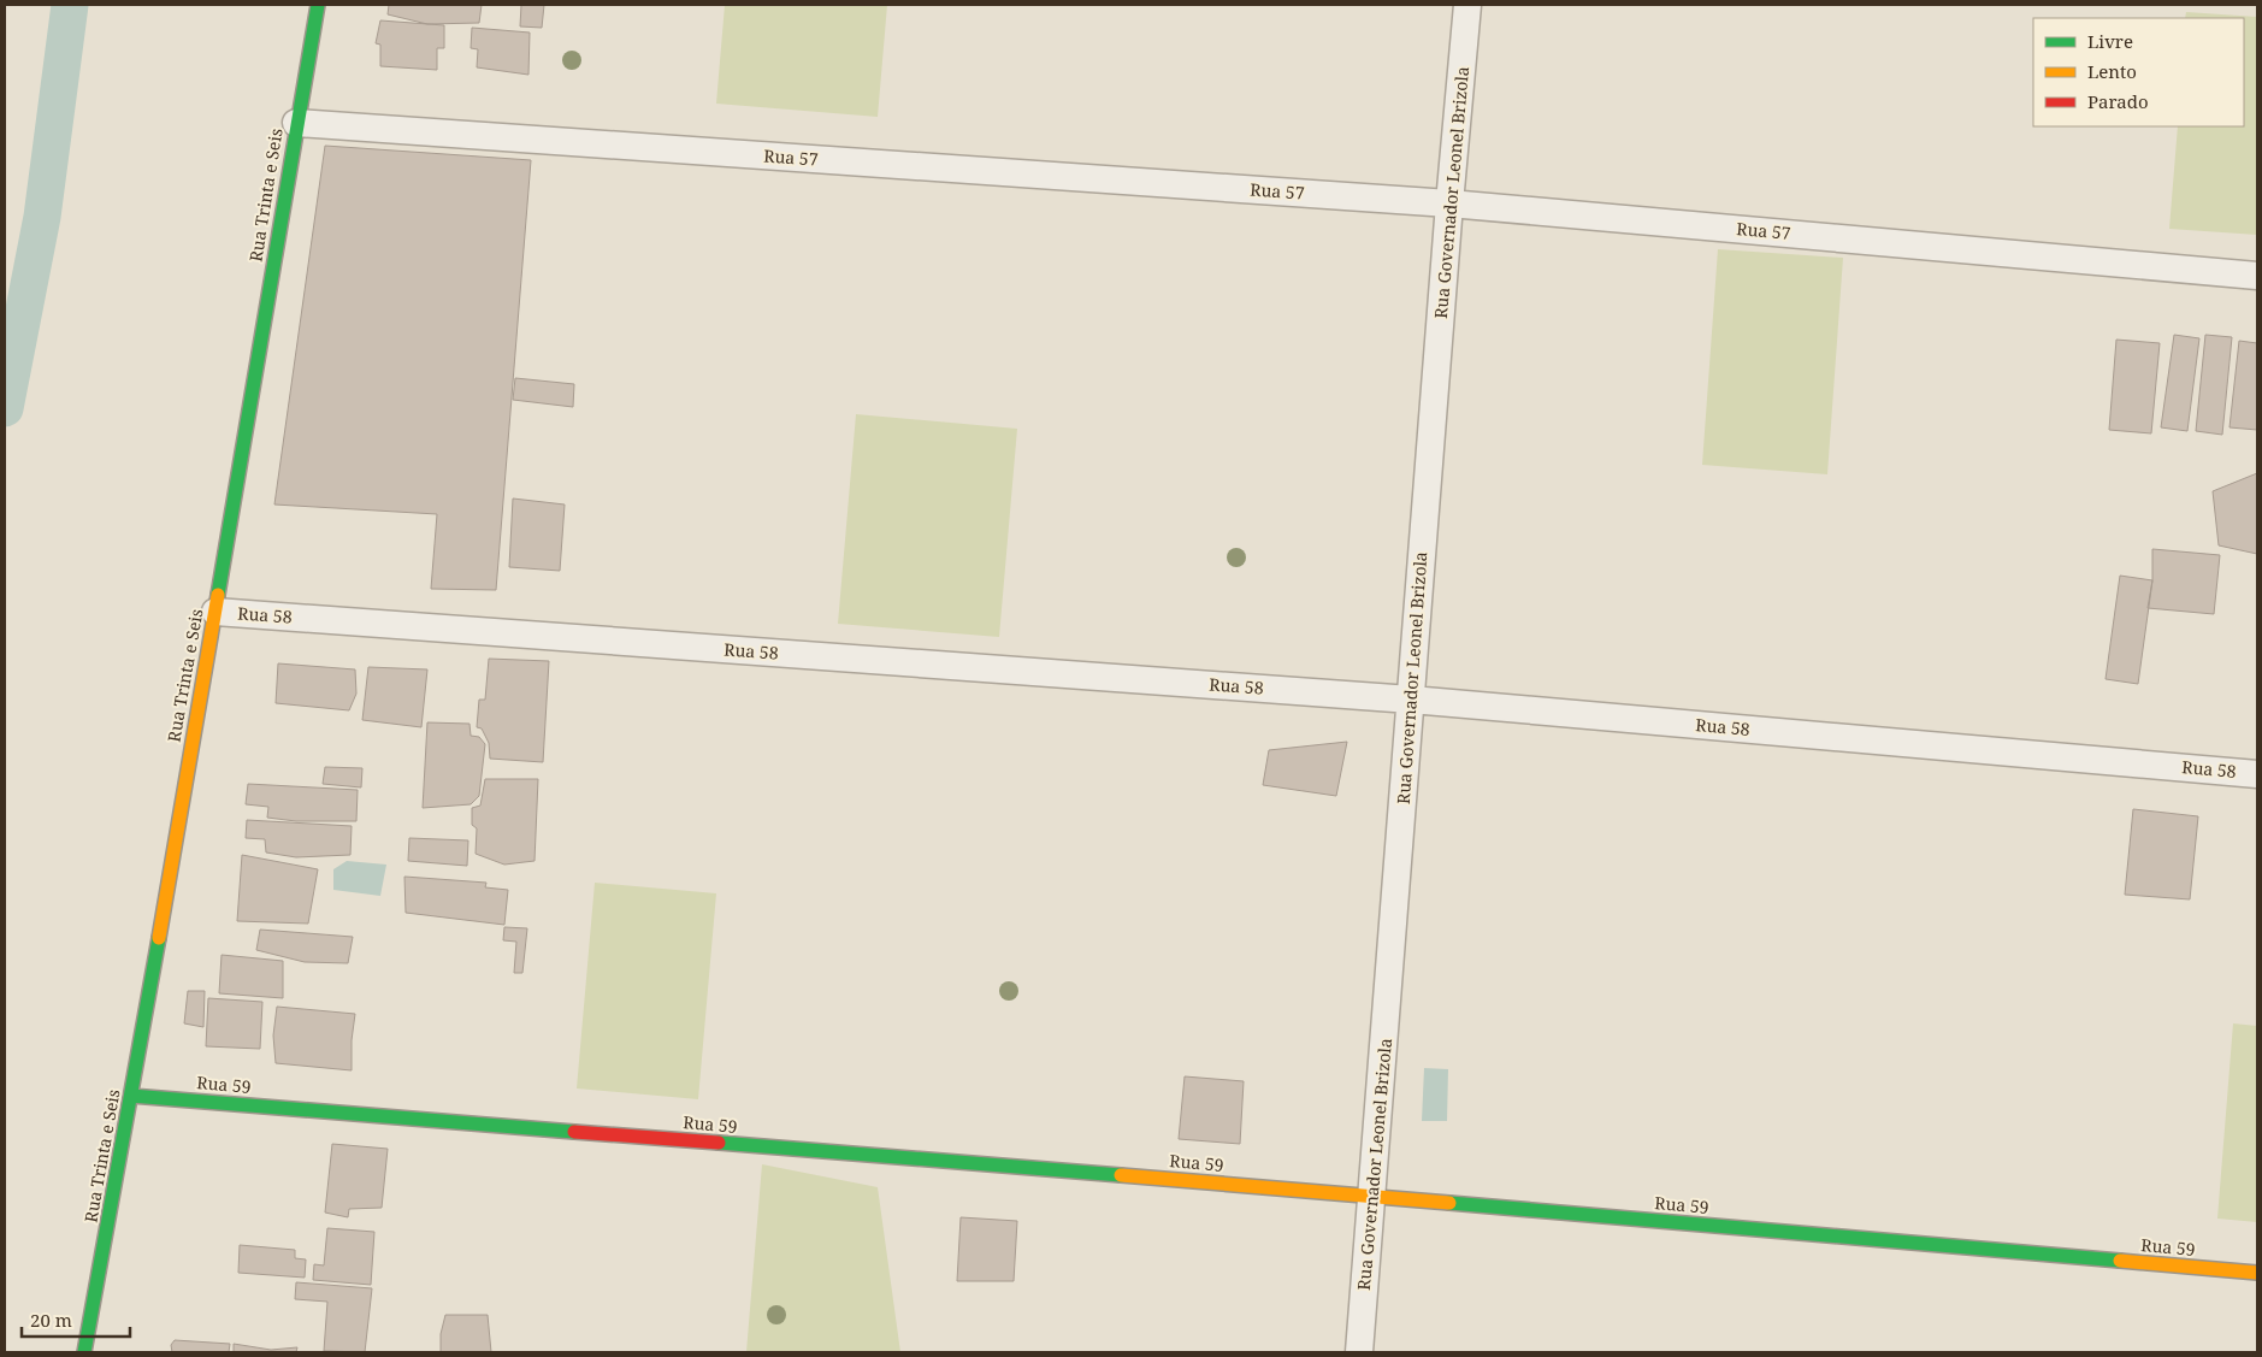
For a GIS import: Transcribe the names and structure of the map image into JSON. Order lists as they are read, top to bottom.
{
  "streets": {
    "street": [
      "Rua 57",
      "Rua Governador Leonel Brizola",
      "Rua Trinta e Seis",
      "Rua 58",
      "Rua 59"
    ]
  },
  "crossings": [
    ["Rua 57", "Rua Governador Leonel Brizola"],
    ["Rua 57", "Rua Trinta e Seis"],
    ["Rua Governador Leonel Brizola", "Rua 58"],
    ["Rua Governador Leonel Brizola", "Rua 59"],
    ["Rua Trinta e Seis", "Rua 58"],
    ["Rua Trinta e Seis", "Rua 59"]
  ],
  "legend": ["Livre", "Lento", "Parado"],
  "scale_bar": "20 m"
}
